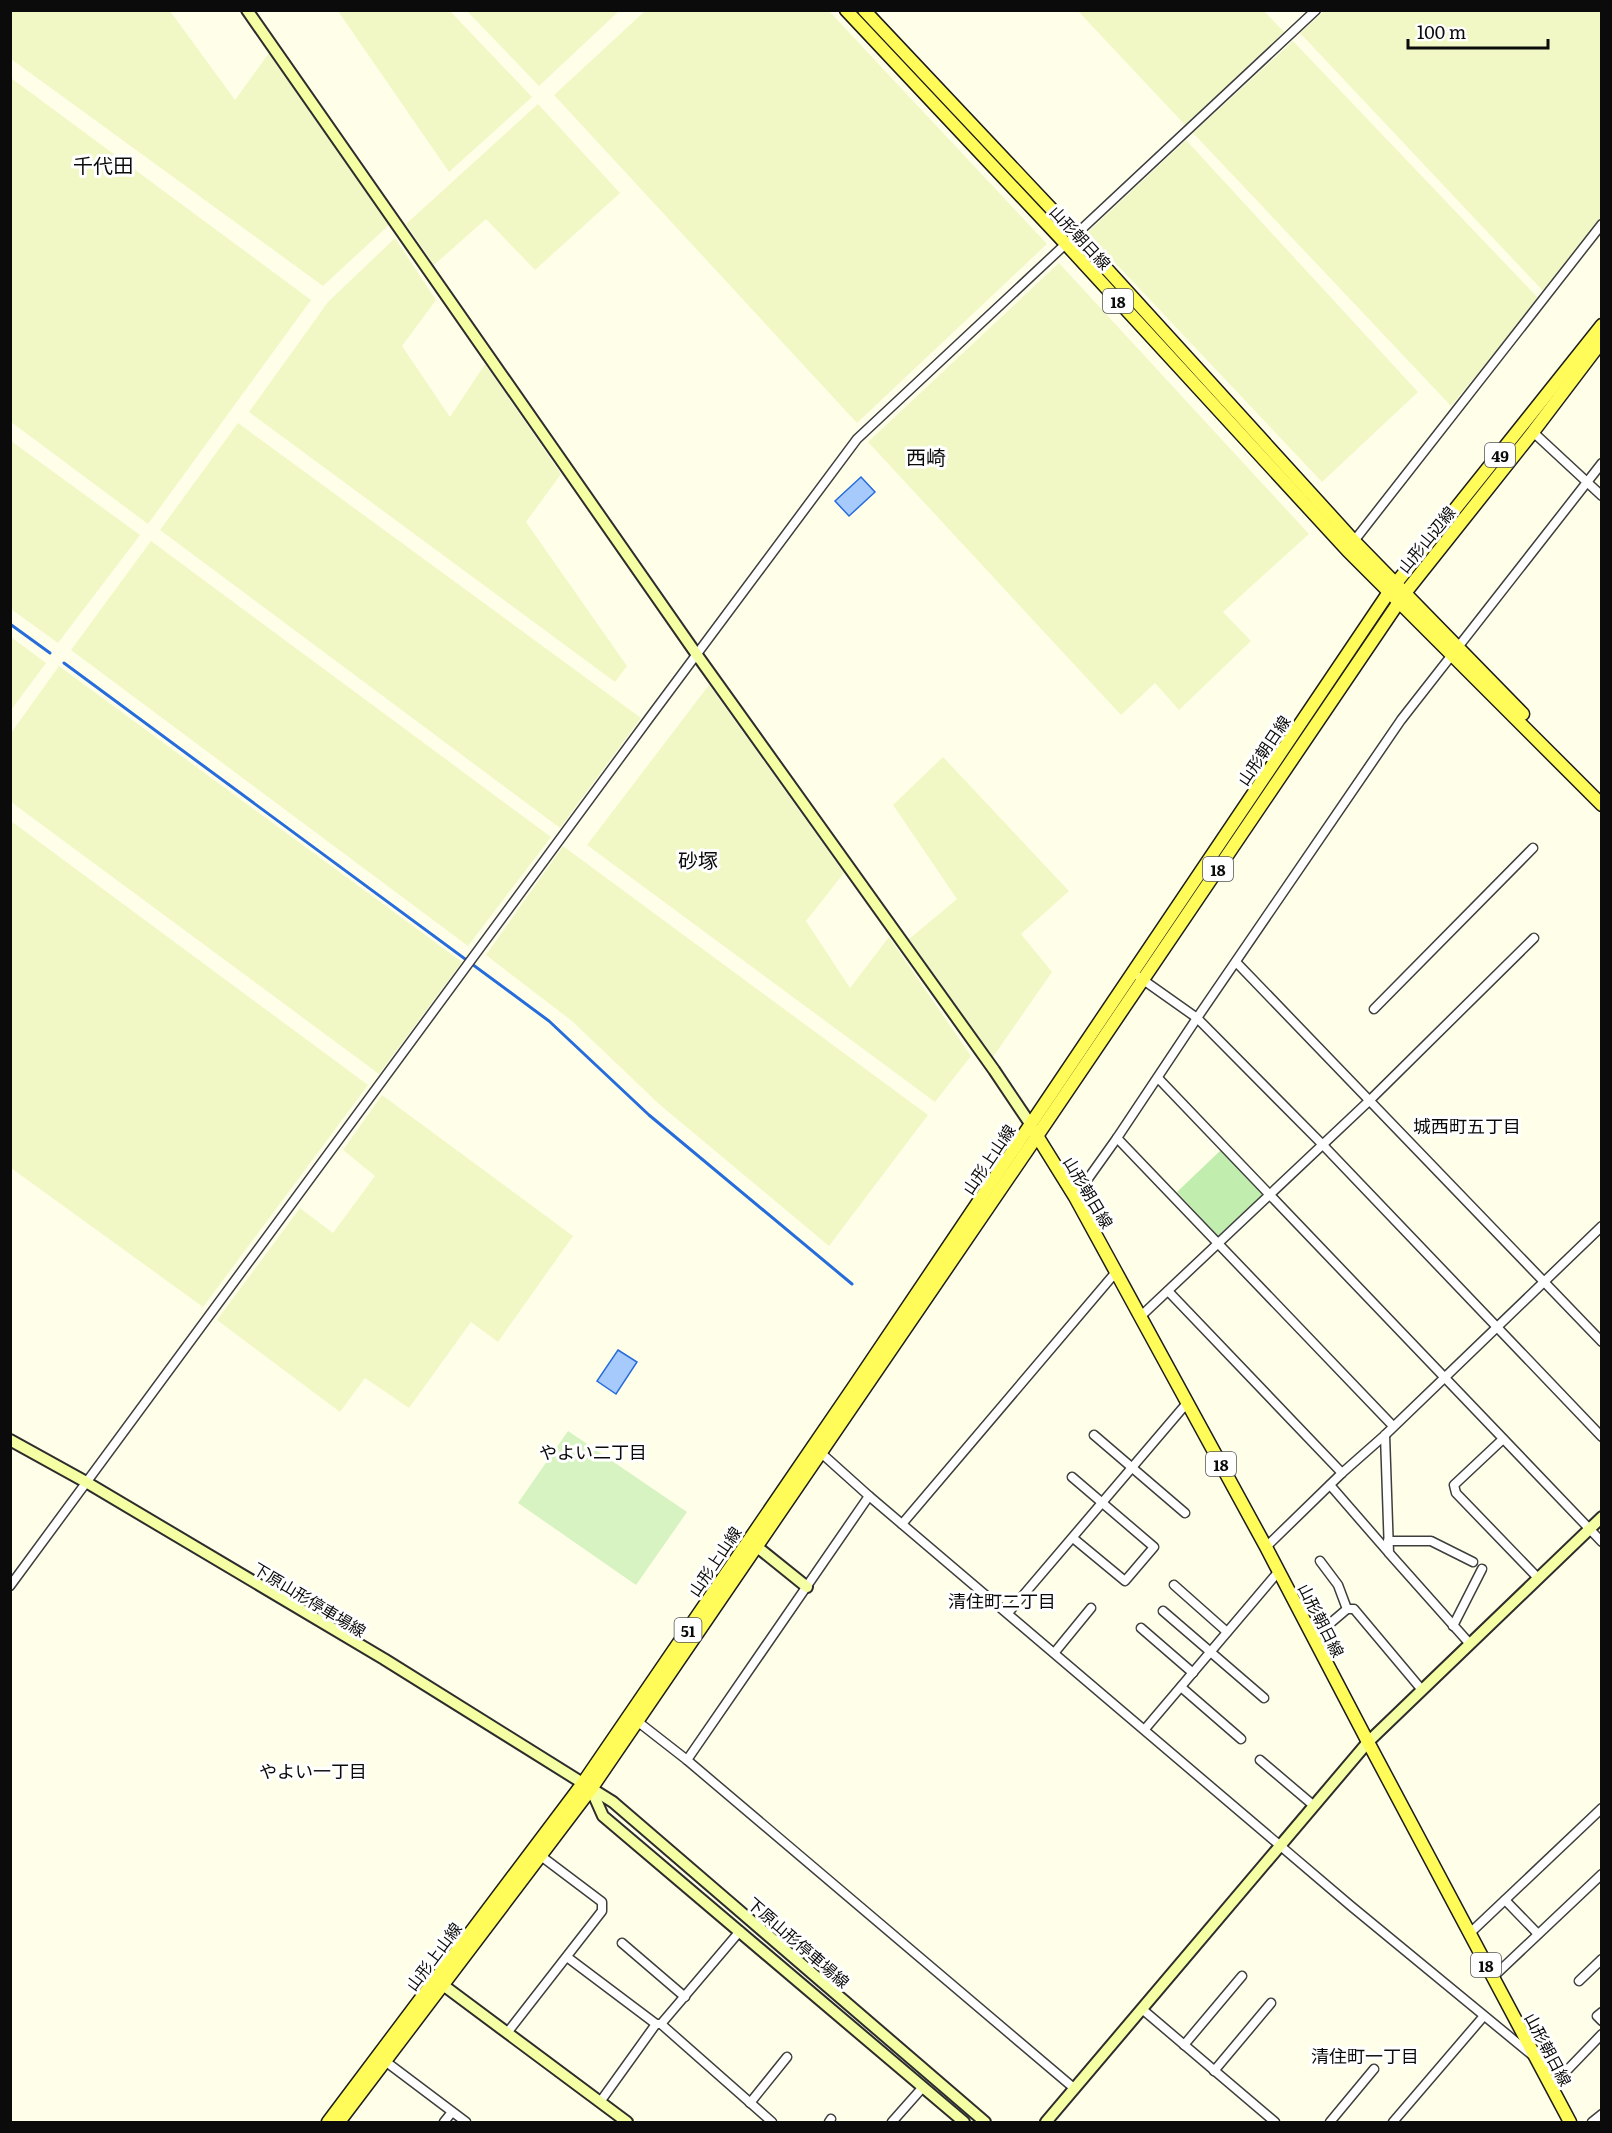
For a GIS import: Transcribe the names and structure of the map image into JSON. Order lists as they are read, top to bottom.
{
  "streets": {
    "main road": [
      "山形朝日線",
      "18",
      "49",
      "山形山辺線",
      "山形上山線",
      "51"
    ],
    "street": ["下原山形停車場線"]
  },
  "crossings": [
    ["山形朝日線", "山形山辺線"],
    ["山形朝日線", "山形上山線"],
    ["山形上山線", "下原山形停車場線"]
  ],
  "districts": [
    "千代田",
    "西崎",
    "砂塚",
    "城西町五丁目",
    "やよい二丁目",
    "清住町二丁目",
    "やよい一丁目",
    "清住町一丁目"
  ],
  "scale_bar": "100 m"
}
